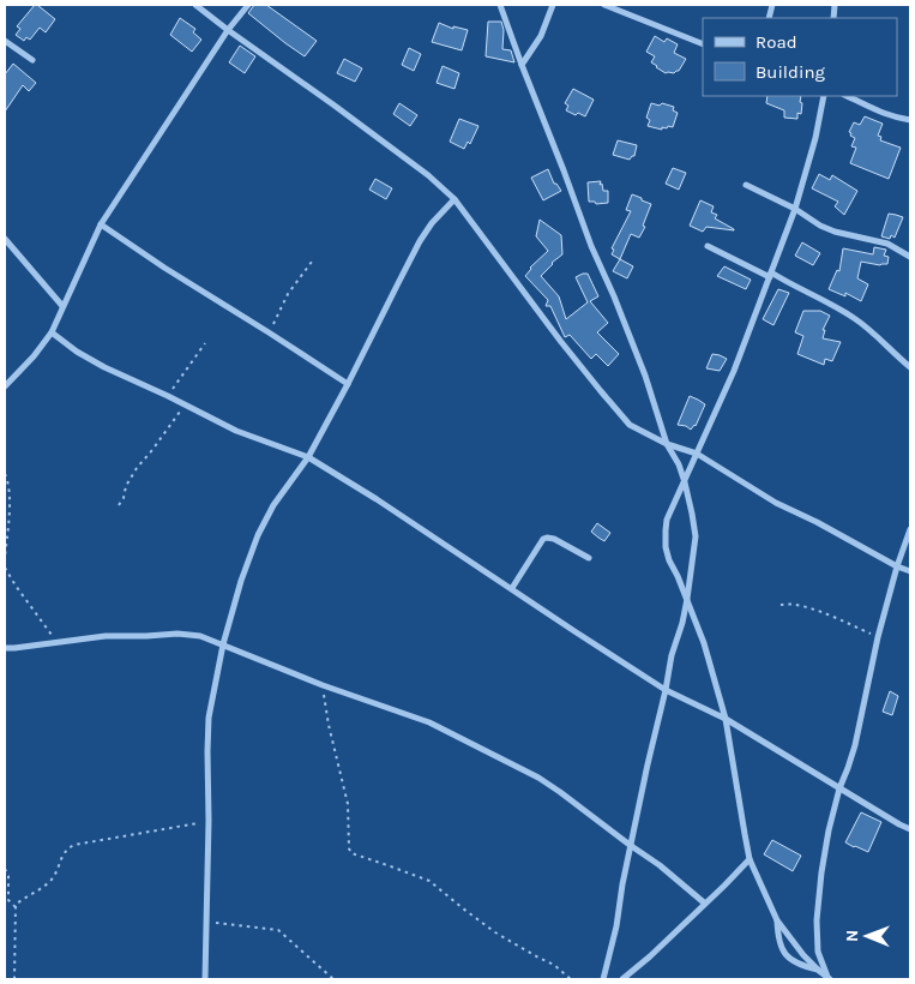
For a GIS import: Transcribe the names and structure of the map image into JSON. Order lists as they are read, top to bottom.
{
  "legend": ["Road", "Building"],
  "north": "left"
}
